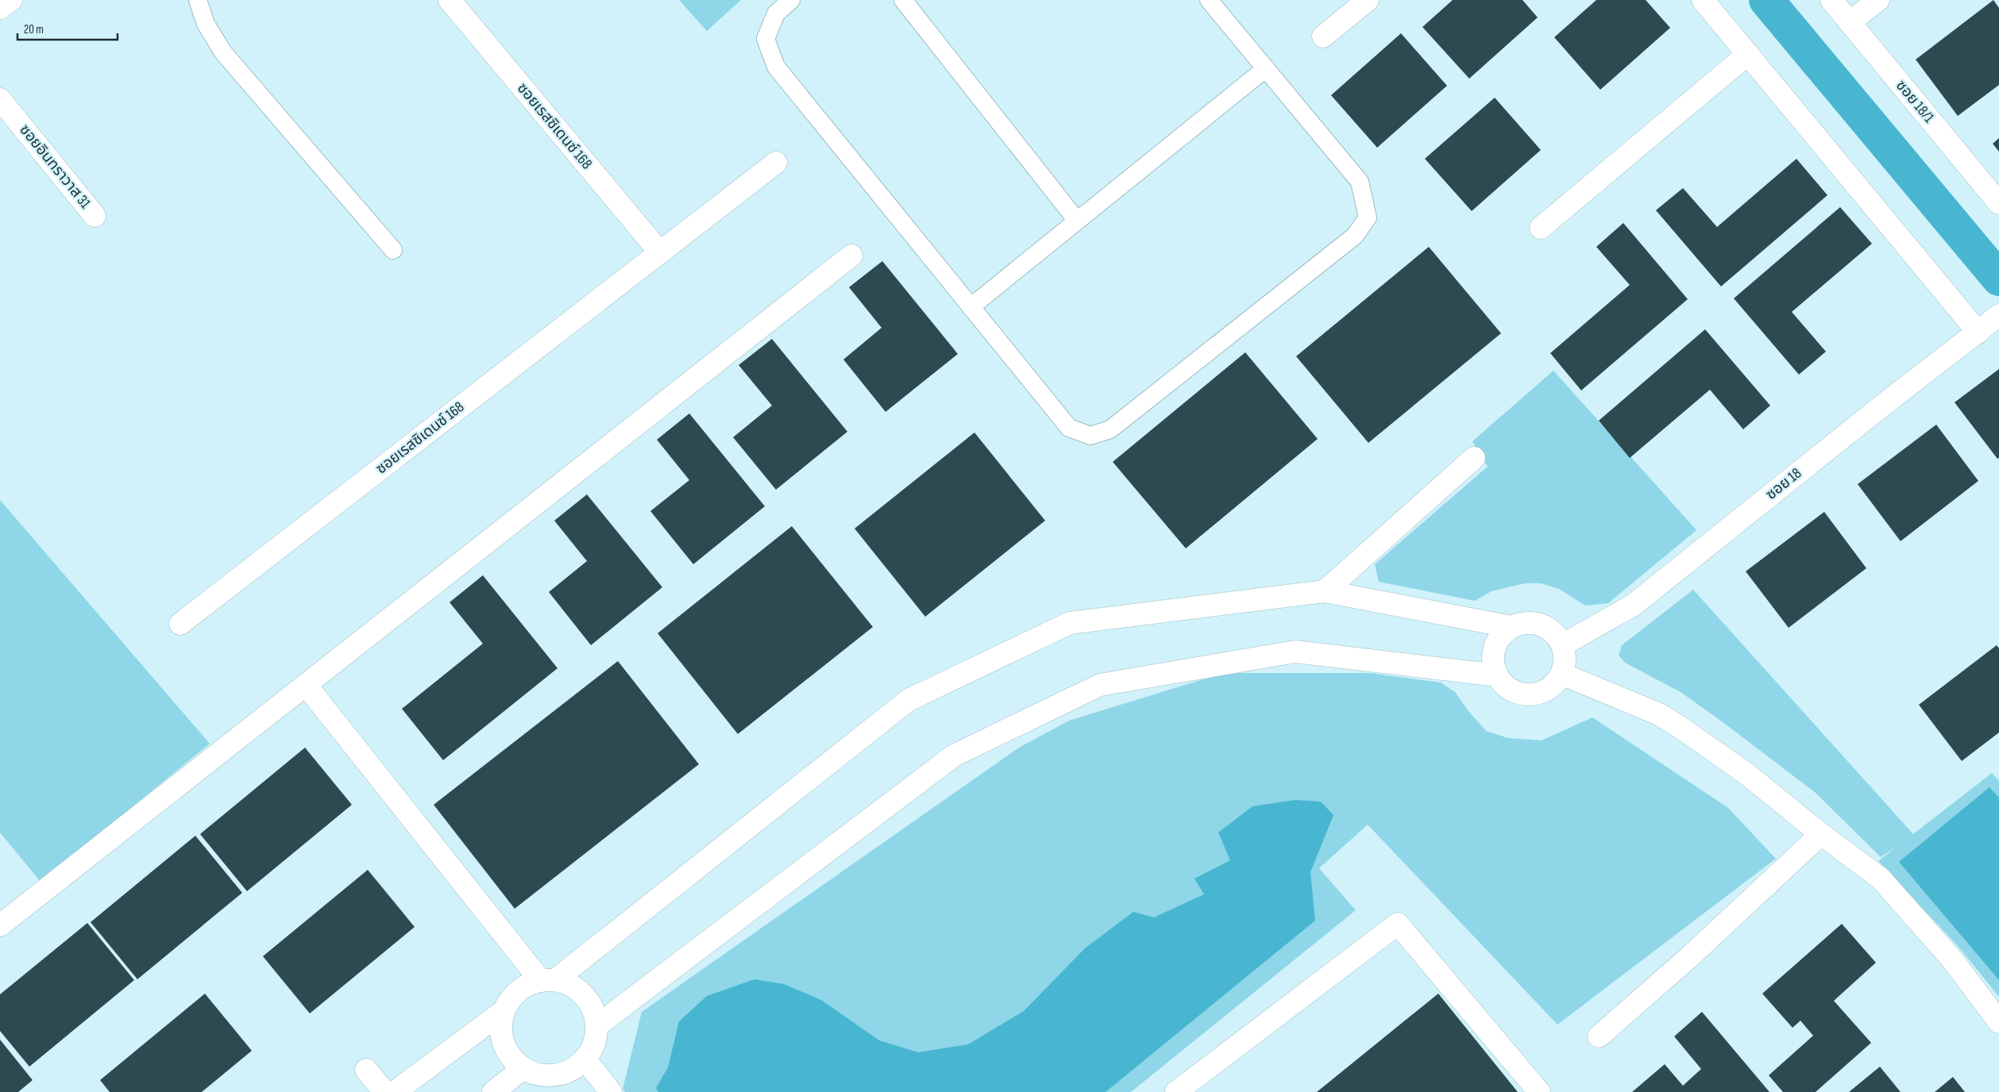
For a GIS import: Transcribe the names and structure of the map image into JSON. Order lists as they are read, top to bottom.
{
  "streets": {
    "street": [
      "ซอย 18/1",
      "ซอยเรสซิเดนซ์ 168",
      "ซอยอินทราวาส 31",
      "ซอย 18"
    ]
  },
  "scale_bar": "20 m"
}
